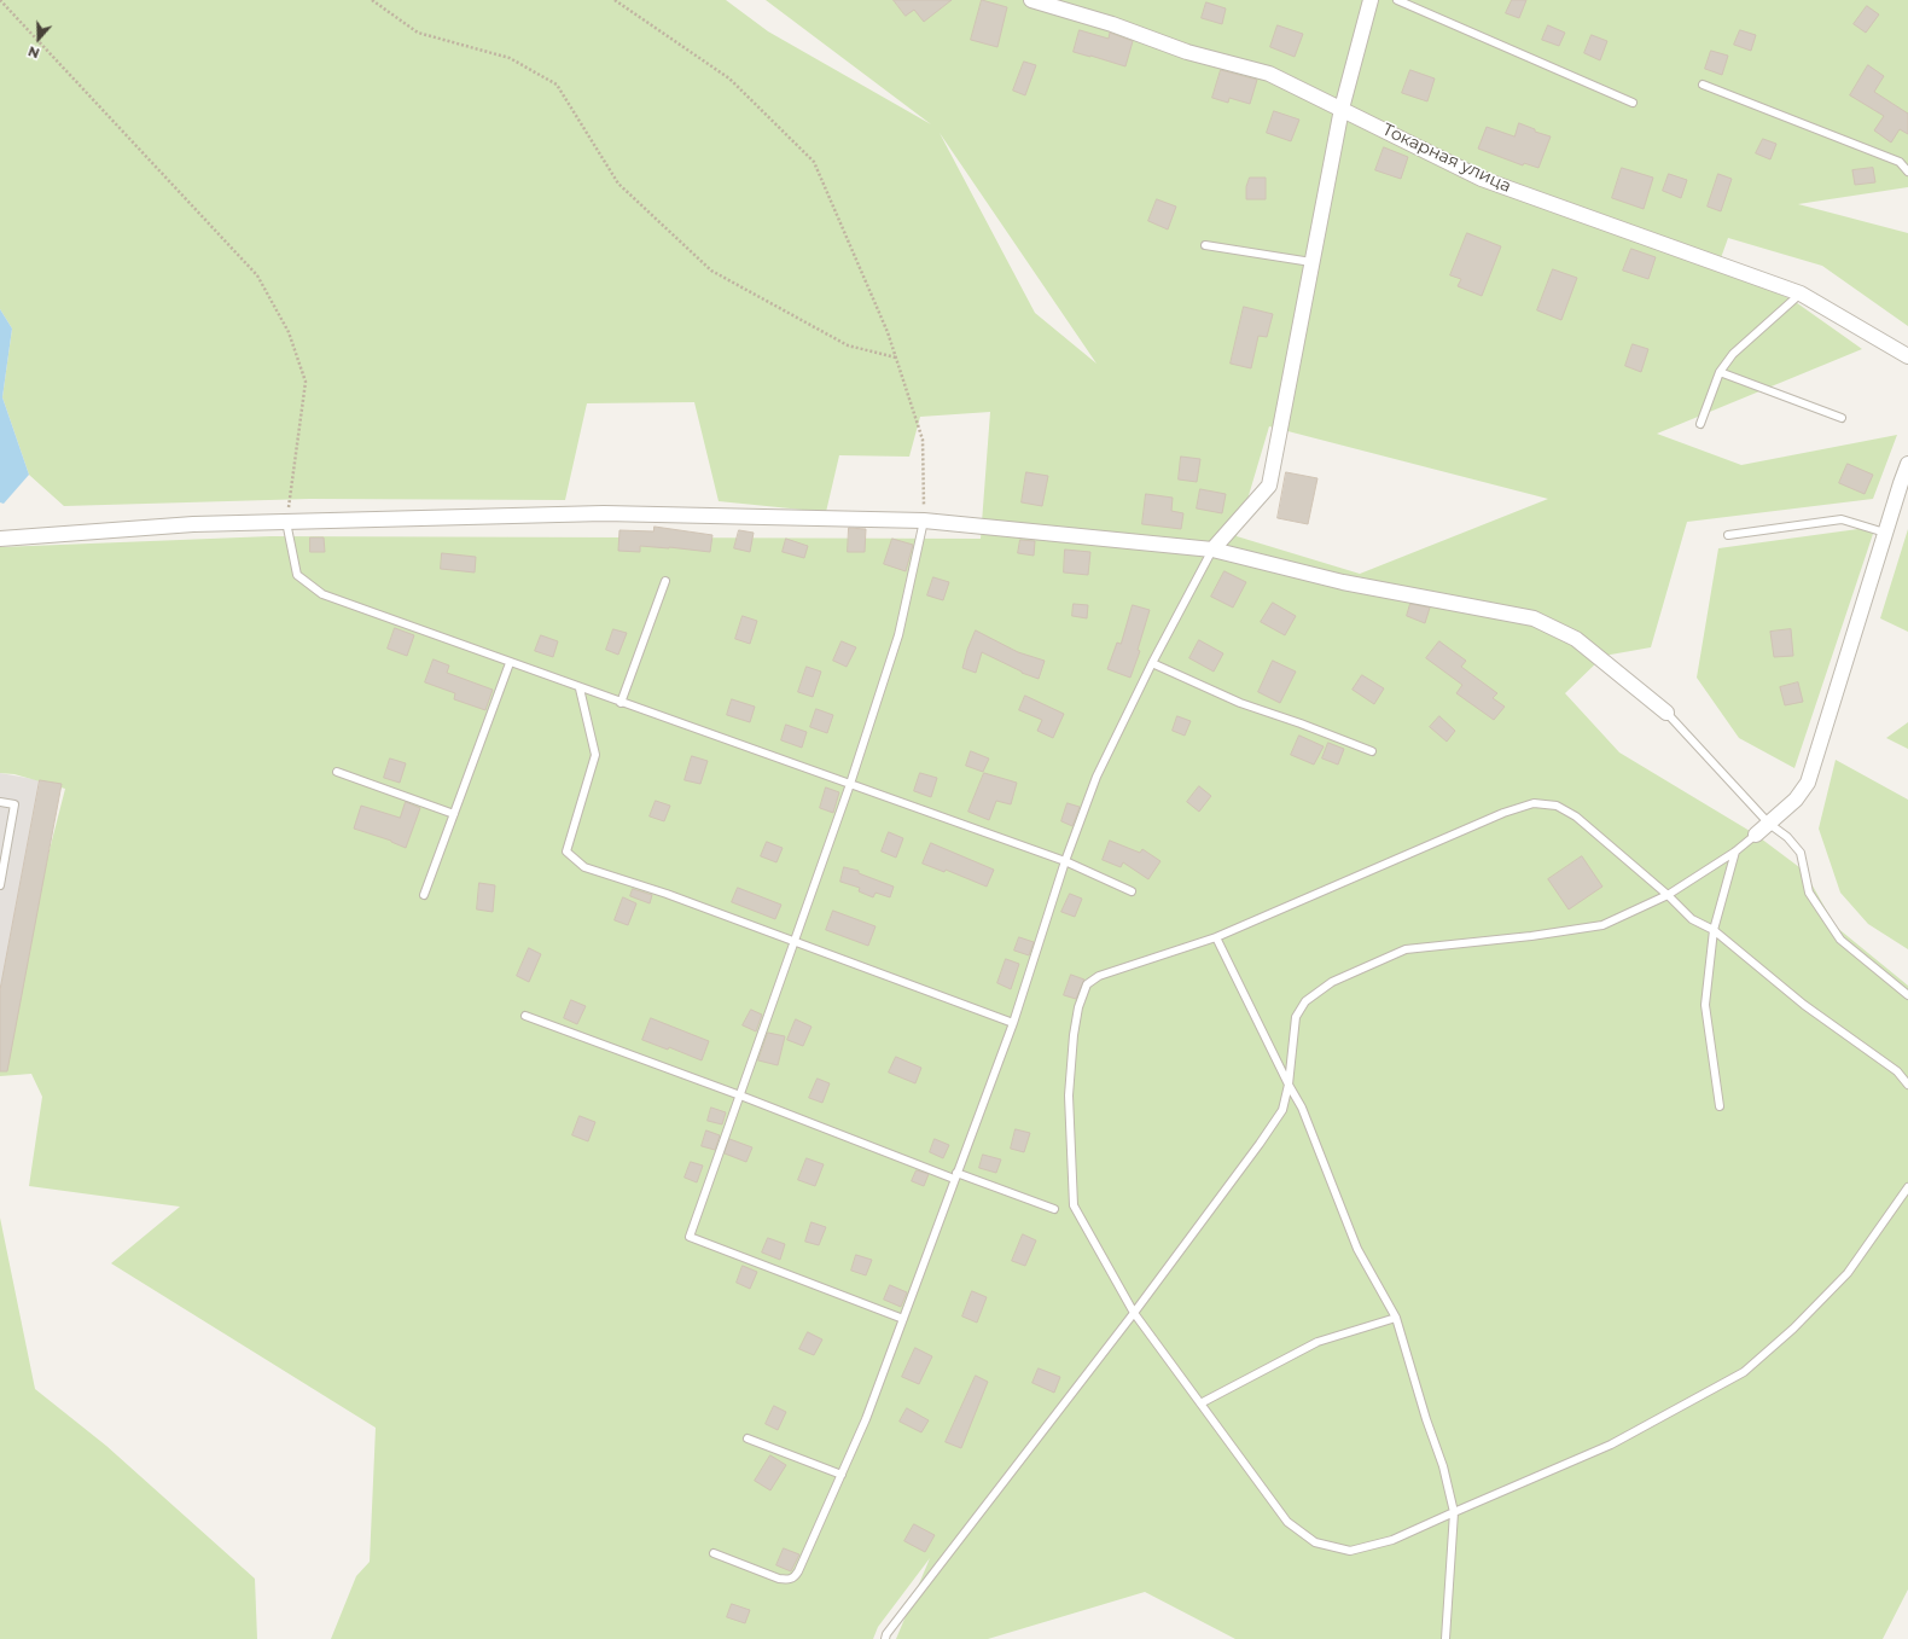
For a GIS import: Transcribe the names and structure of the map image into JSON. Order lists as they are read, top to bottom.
{
  "streets": {
    "street": ["Токарная улица"]
  },
  "north": "bottom"
}
